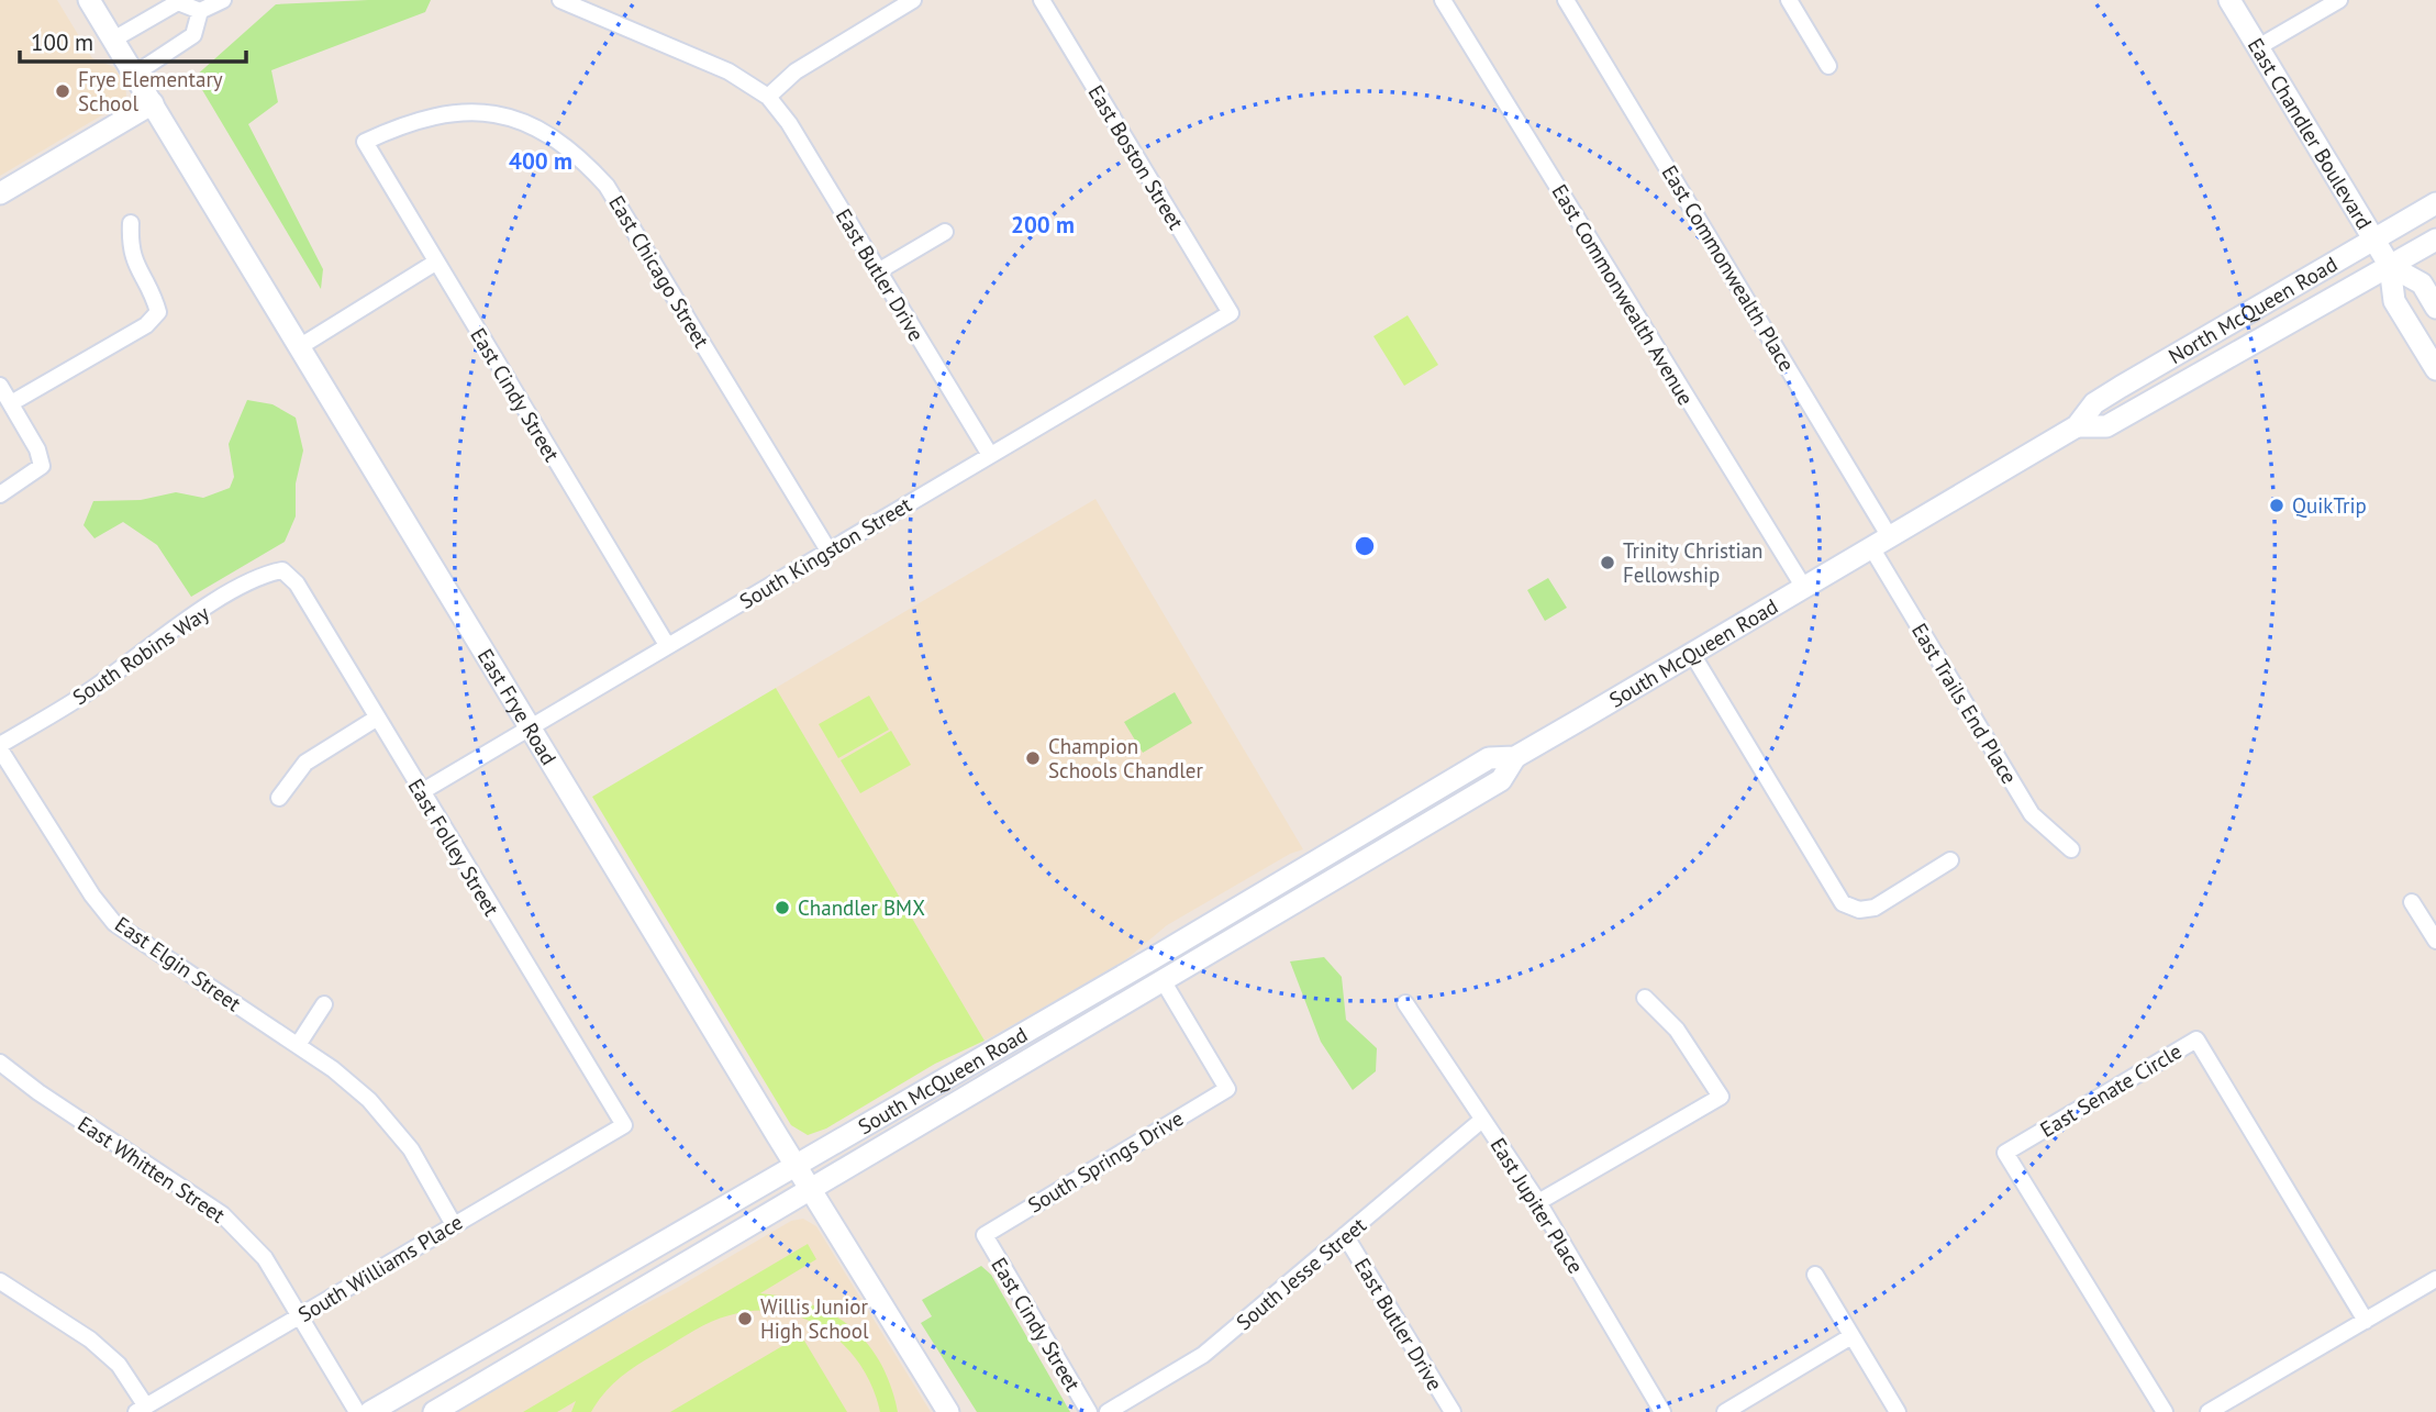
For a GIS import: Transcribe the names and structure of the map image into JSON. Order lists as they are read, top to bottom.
{
  "streets": {
    "main road": [
      "East Chandler Boulevard",
      "North McQueen Road",
      "South McQueen Road",
      "East Frye Road"
    ],
    "street": [
      "East Boston Street",
      "East Commonwealth Place",
      "East Chicago Street",
      "East Butler Drive",
      "East Commonwealth Avenue",
      "East Cindy Street",
      "South Kingston Street",
      "South Robins Way",
      "East Trails End Place",
      "East Folley Street",
      "East Elgin Street",
      "East Senate Circle",
      "South Springs Drive",
      "East Whitten Street",
      "East Jupiter Place",
      "South Williams Place",
      "South Jesse Street"
    ]
  },
  "crossings": [
    ["East Chandler Boulevard", "North McQueen Road"],
    ["East Boston Street", "South Kingston Street"],
    ["East Commonwealth Place", "North McQueen Road"],
    ["East Commonwealth Place", "South McQueen Road"],
    ["East Commonwealth Place", "East Trails End Place"],
    ["East Chicago Street", "East Cindy Street"],
    ["East Chicago Street", "South Kingston Street"],
    ["East Butler Drive", "South Kingston Street"],
    ["East Butler Drive", "South Jesse Street"],
    ["East Commonwealth Avenue", "South McQueen Road"],
    ["North McQueen Road", "South McQueen Road"],
    ["North McQueen Road", "East Trails End Place"],
    ["East Cindy Street", "South Kingston Street"],
    ["East Cindy Street", "South Springs Drive"],
    ["South Kingston Street", "East Frye Road"],
    ["South Kingston Street", "East Folley Street"],
    ["South McQueen Road", "East Trails End Place"],
    ["South McQueen Road", "East Frye Road"],
    ["South McQueen Road", "South Springs Drive"],
    ["South Robins Way", "East Folley Street"],
    ["South Robins Way", "East Elgin Street"],
    ["East Folley Street", "South Williams Place"],
    ["East Elgin Street", "South Williams Place"],
    ["East Whitten Street", "South Williams Place"],
    ["East Jupiter Place", "South Jesse Street"]
  ],
  "places": [
    "Frye Elementary School",
    "QuikTrip",
    "Trinity Christian Fellowship",
    "Champion Schools Chandler",
    "Chandler BMX",
    "Willis Junior High School"
  ],
  "scale_bar": "100 m",
  "rings": ["400 m", "200 m"]
}
